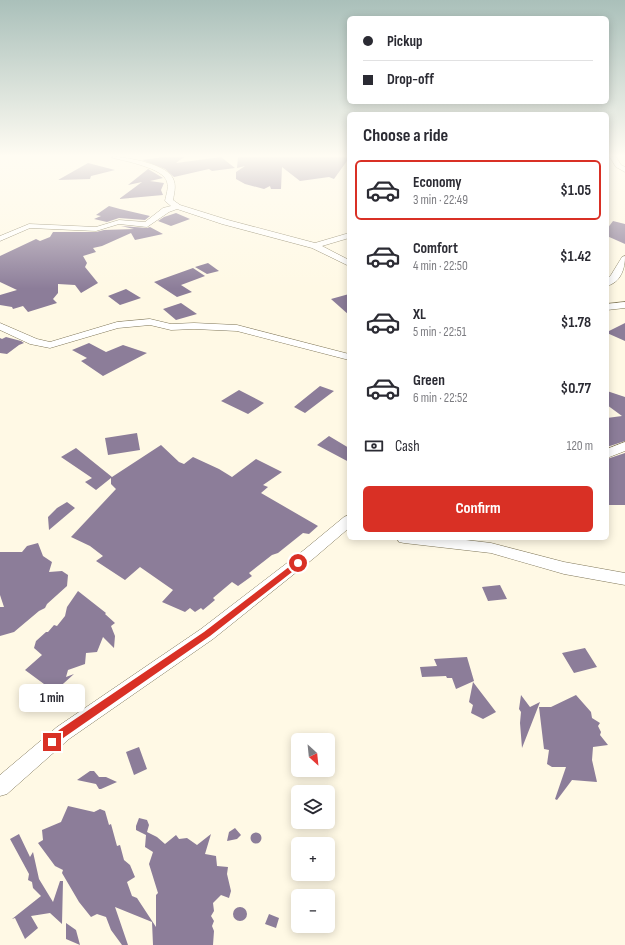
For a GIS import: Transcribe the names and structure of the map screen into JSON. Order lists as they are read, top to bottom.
{
  "north": "bottom right",
  "page": {
    "banner": ["Pickup", "Drop-off"],
    "heading": "Choose a ride",
    "list": [
      {
        "name": "Economy",
        "note": "3 min · 22:49",
        "value": "$1.05"
      },
      {
        "name": "Comfort",
        "note": "4 min · 22:50",
        "value": "$1.42"
      },
      {
        "name": "XL",
        "note": "5 min · 22:51",
        "value": "$1.78"
      },
      {
        "name": "Green",
        "note": "6 min · 22:52",
        "value": "$0.77"
      }
    ],
    "pay": ["Cash", "120 m"],
    "buttons": "Confirm",
    "bubble": "1 min",
    "map_buttons": ["+", "−"]
  }
}
